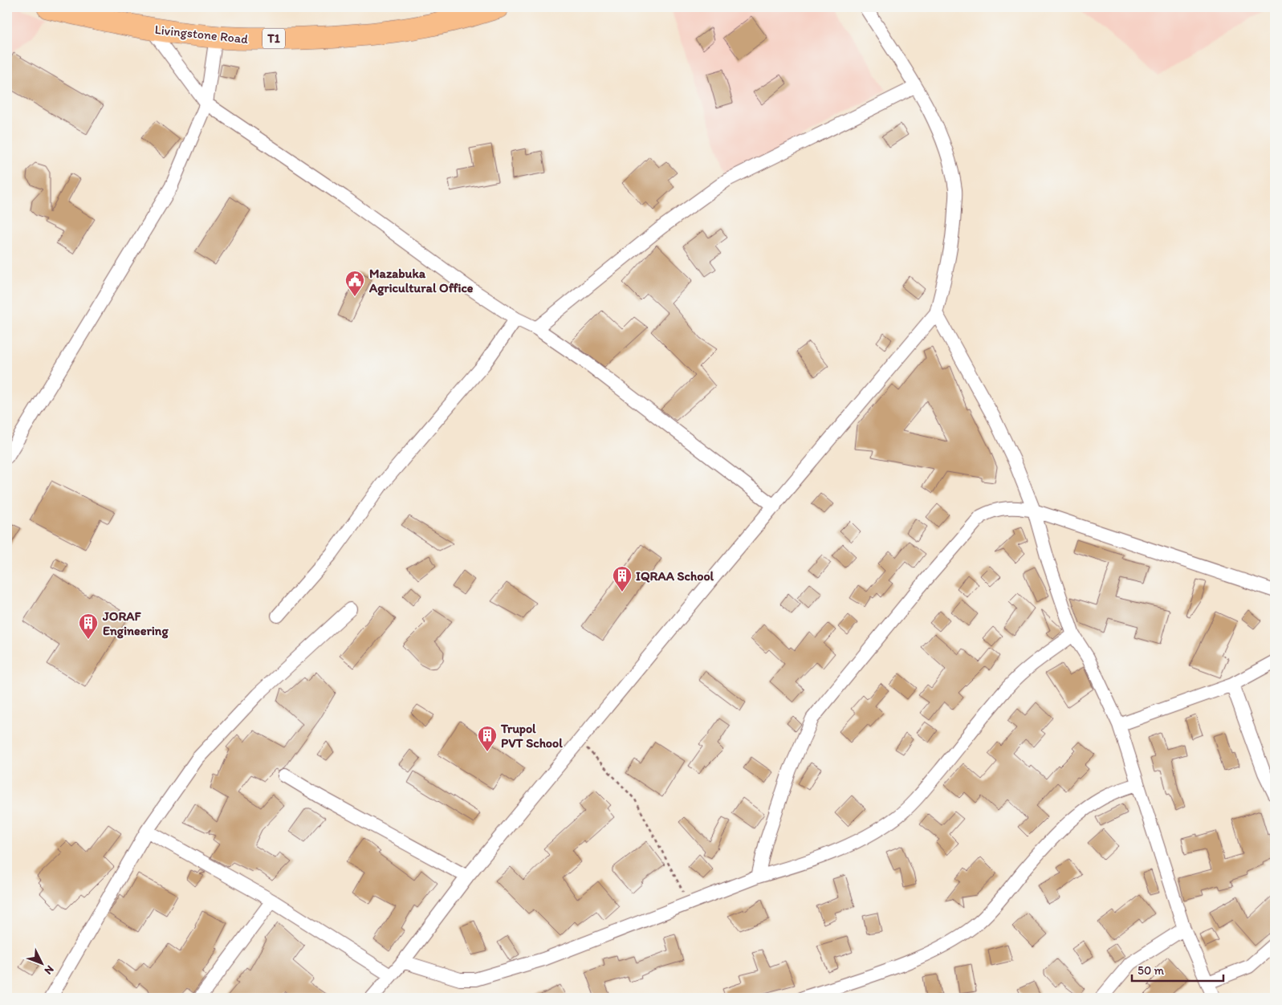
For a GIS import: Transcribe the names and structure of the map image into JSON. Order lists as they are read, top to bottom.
{
  "streets": {
    "highway": ["Livingstone Road", "T1"]
  },
  "places": {
    "public building": ["Mazabuka Agricultural Office"],
    "building": ["IQRAA School", "JORAF Engineering", "Trupol PVT School"]
  },
  "scale_bar": "50 m",
  "north": "bottom right"
}
